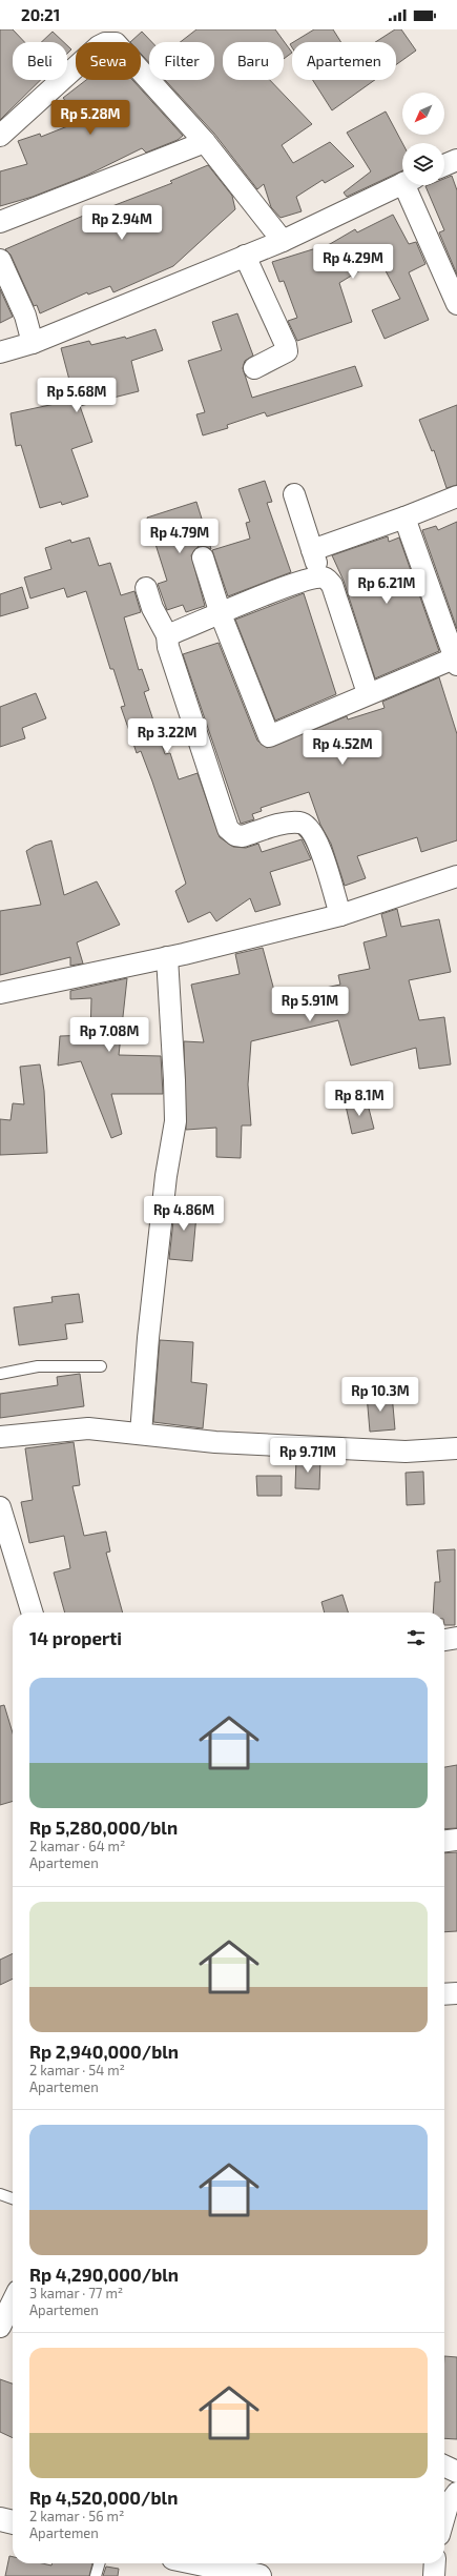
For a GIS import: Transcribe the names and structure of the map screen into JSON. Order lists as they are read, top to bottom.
{
  "north": "bottom left",
  "page": {
    "status": "20:21",
    "chip": [
      "Beli",
      "Sewa",
      "Filter",
      "Baru",
      "Apartemen"
    ],
    "price": [
      "Rp 5.28M",
      "Rp 2.94M",
      "Rp 4.29M",
      "Rp 5.68M",
      "Rp 4.79M",
      "Rp 6.21M",
      "Rp 3.22M",
      "Rp 4.52M",
      "Rp 5.91M",
      "Rp 7.08M",
      "Rp 8.1M",
      "Rp 4.86M",
      "Rp 10.3M",
      "Rp 9.71M"
    ],
    "heading": "14 properti",
    "list": [
      {
        "name": "Rp 5,280,000/bln",
        "note": "2 kamar · 64 m² · Apartemen"
      },
      {
        "name": "Rp 2,940,000/bln",
        "note": "2 kamar · 54 m² · Apartemen"
      },
      {
        "name": "Rp 4,290,000/bln",
        "note": "3 kamar · 77 m² · Apartemen"
      },
      {
        "name": "Rp 4,520,000/bln",
        "note": "2 kamar · 56 m² · Apartemen"
      }
    ]
  }
}
